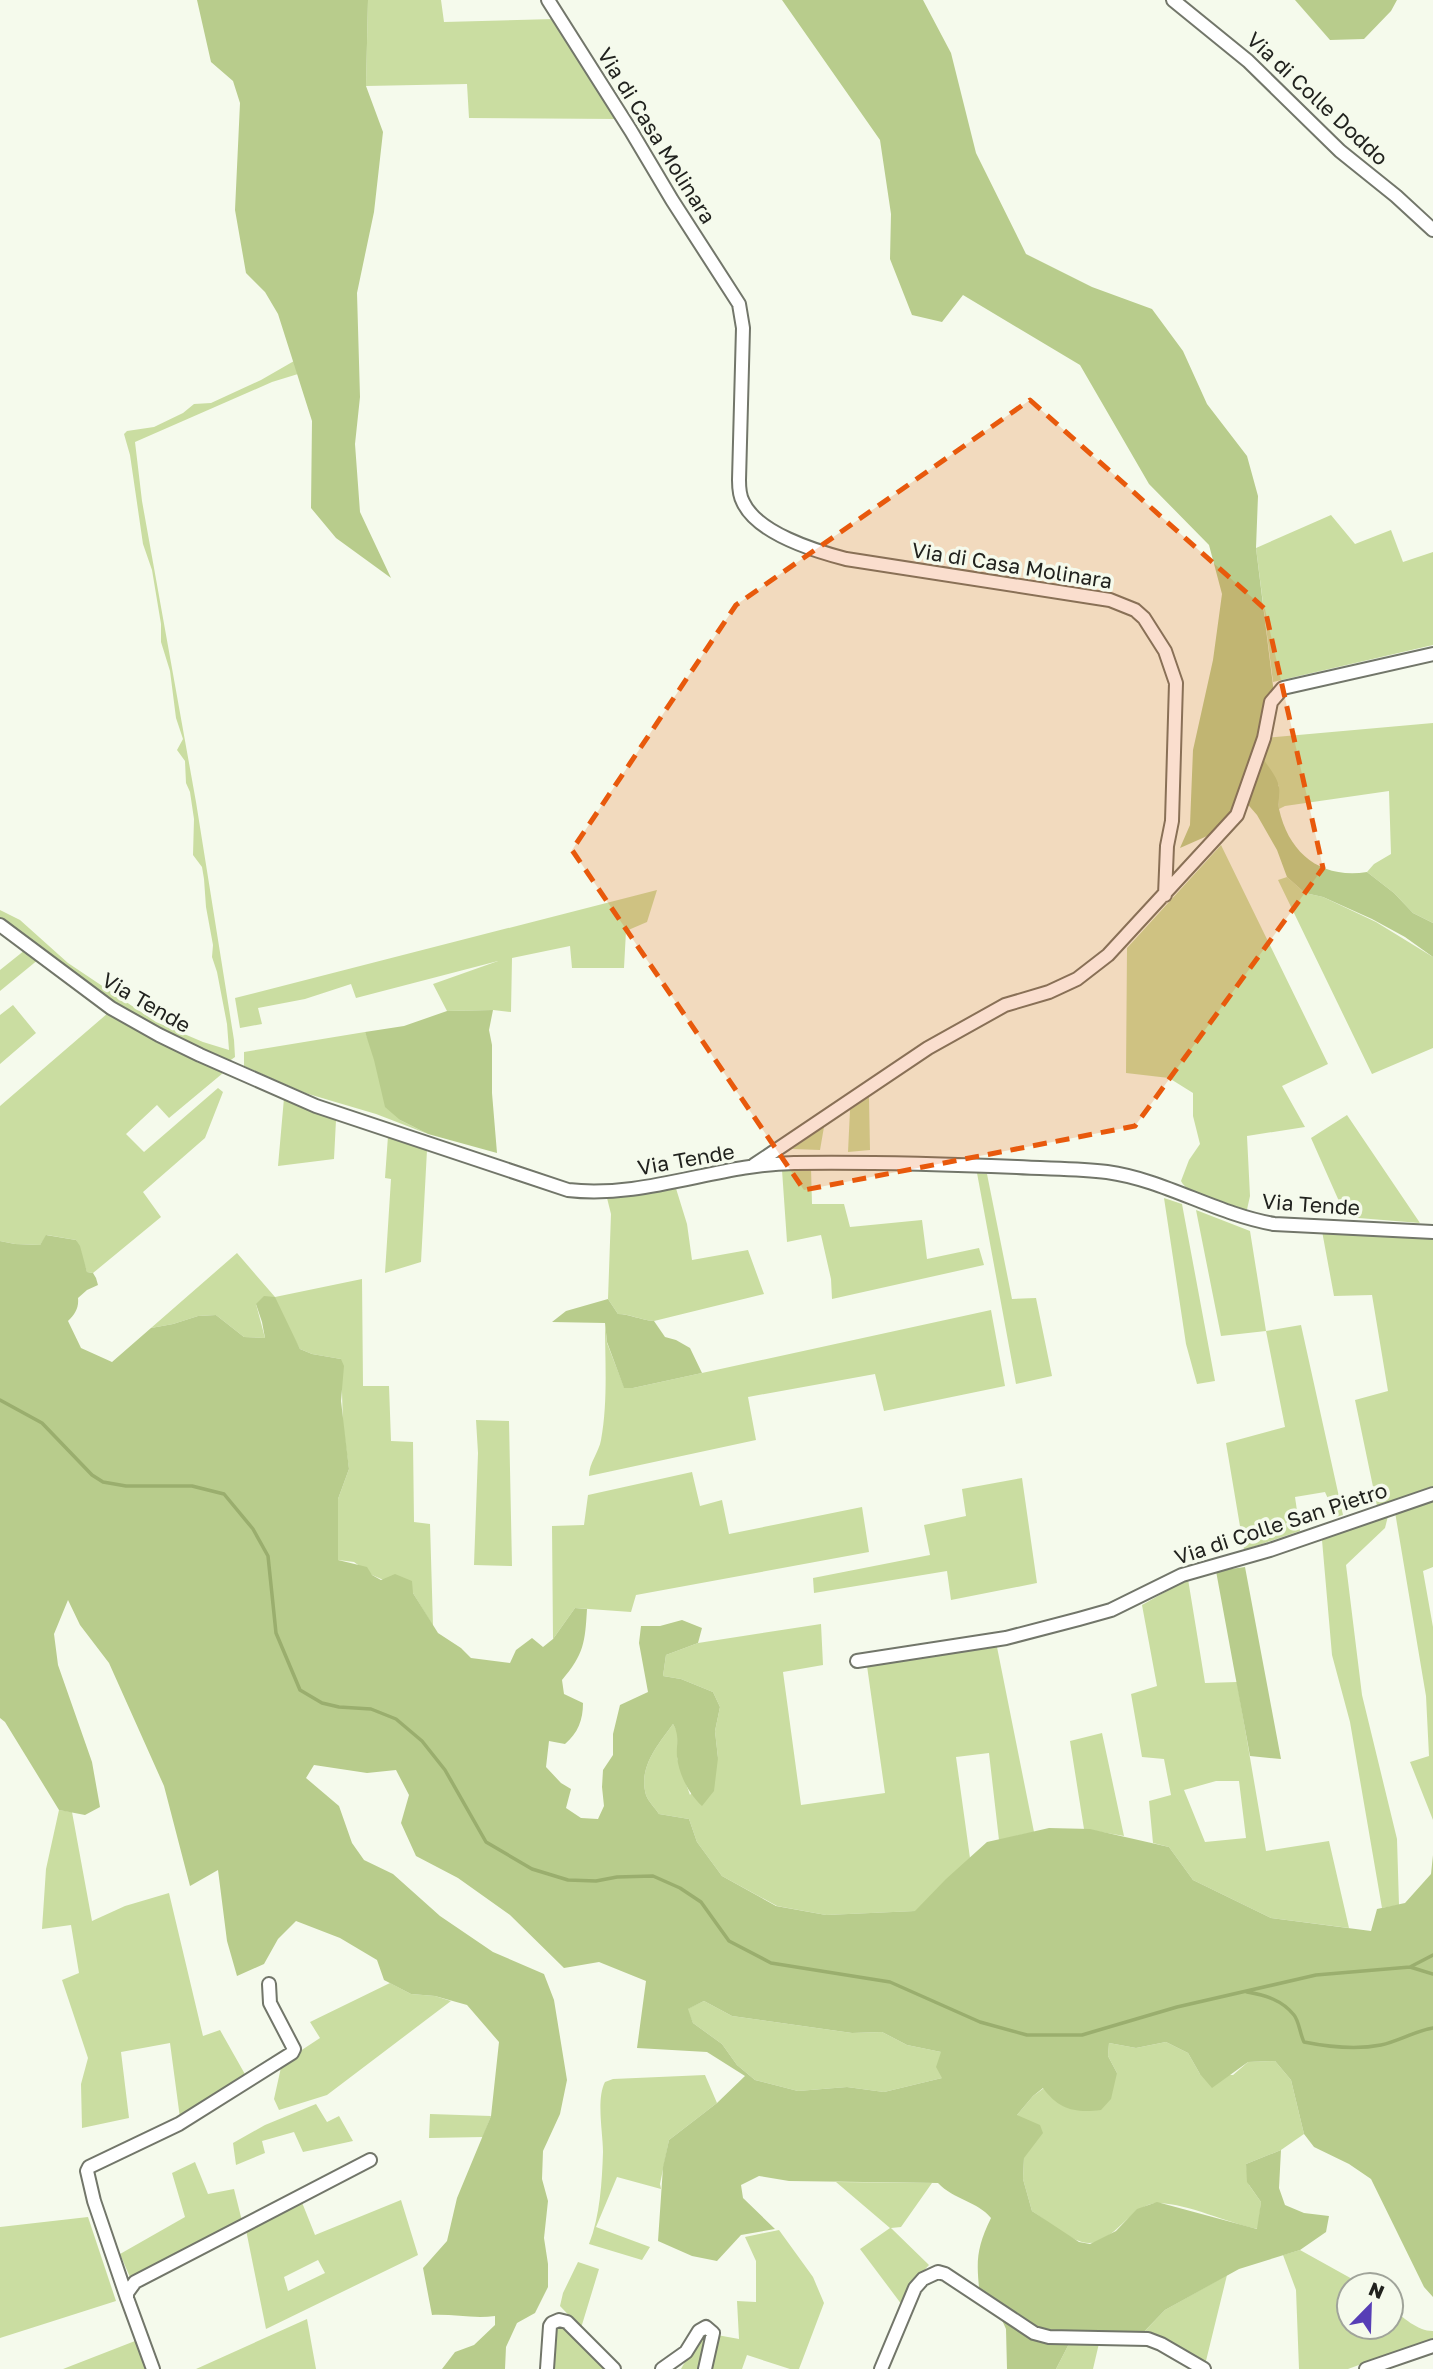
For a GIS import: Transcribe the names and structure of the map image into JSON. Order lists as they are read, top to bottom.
{
  "streets": {
    "street": [
      "Via di Colle Doddo",
      "Via di Casa Molinara",
      "Via Tende",
      "Via di Colle San Pietro"
    ]
  },
  "north": "top right"
}
